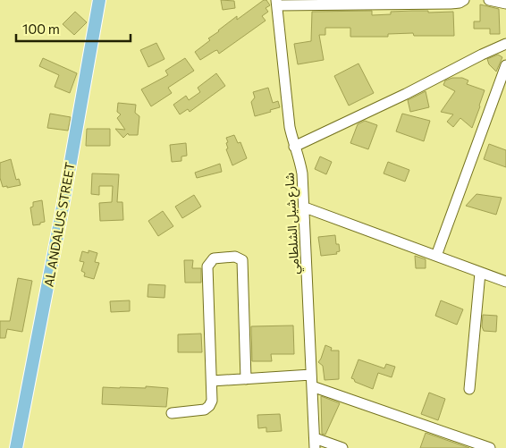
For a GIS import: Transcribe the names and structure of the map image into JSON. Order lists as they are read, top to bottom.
{
  "streets": {
    "main road": ["AL ANDALUS STREET"],
    "street": ["شارع شيل الشلطامي"]
  },
  "scale_bar": "100 m"
}
